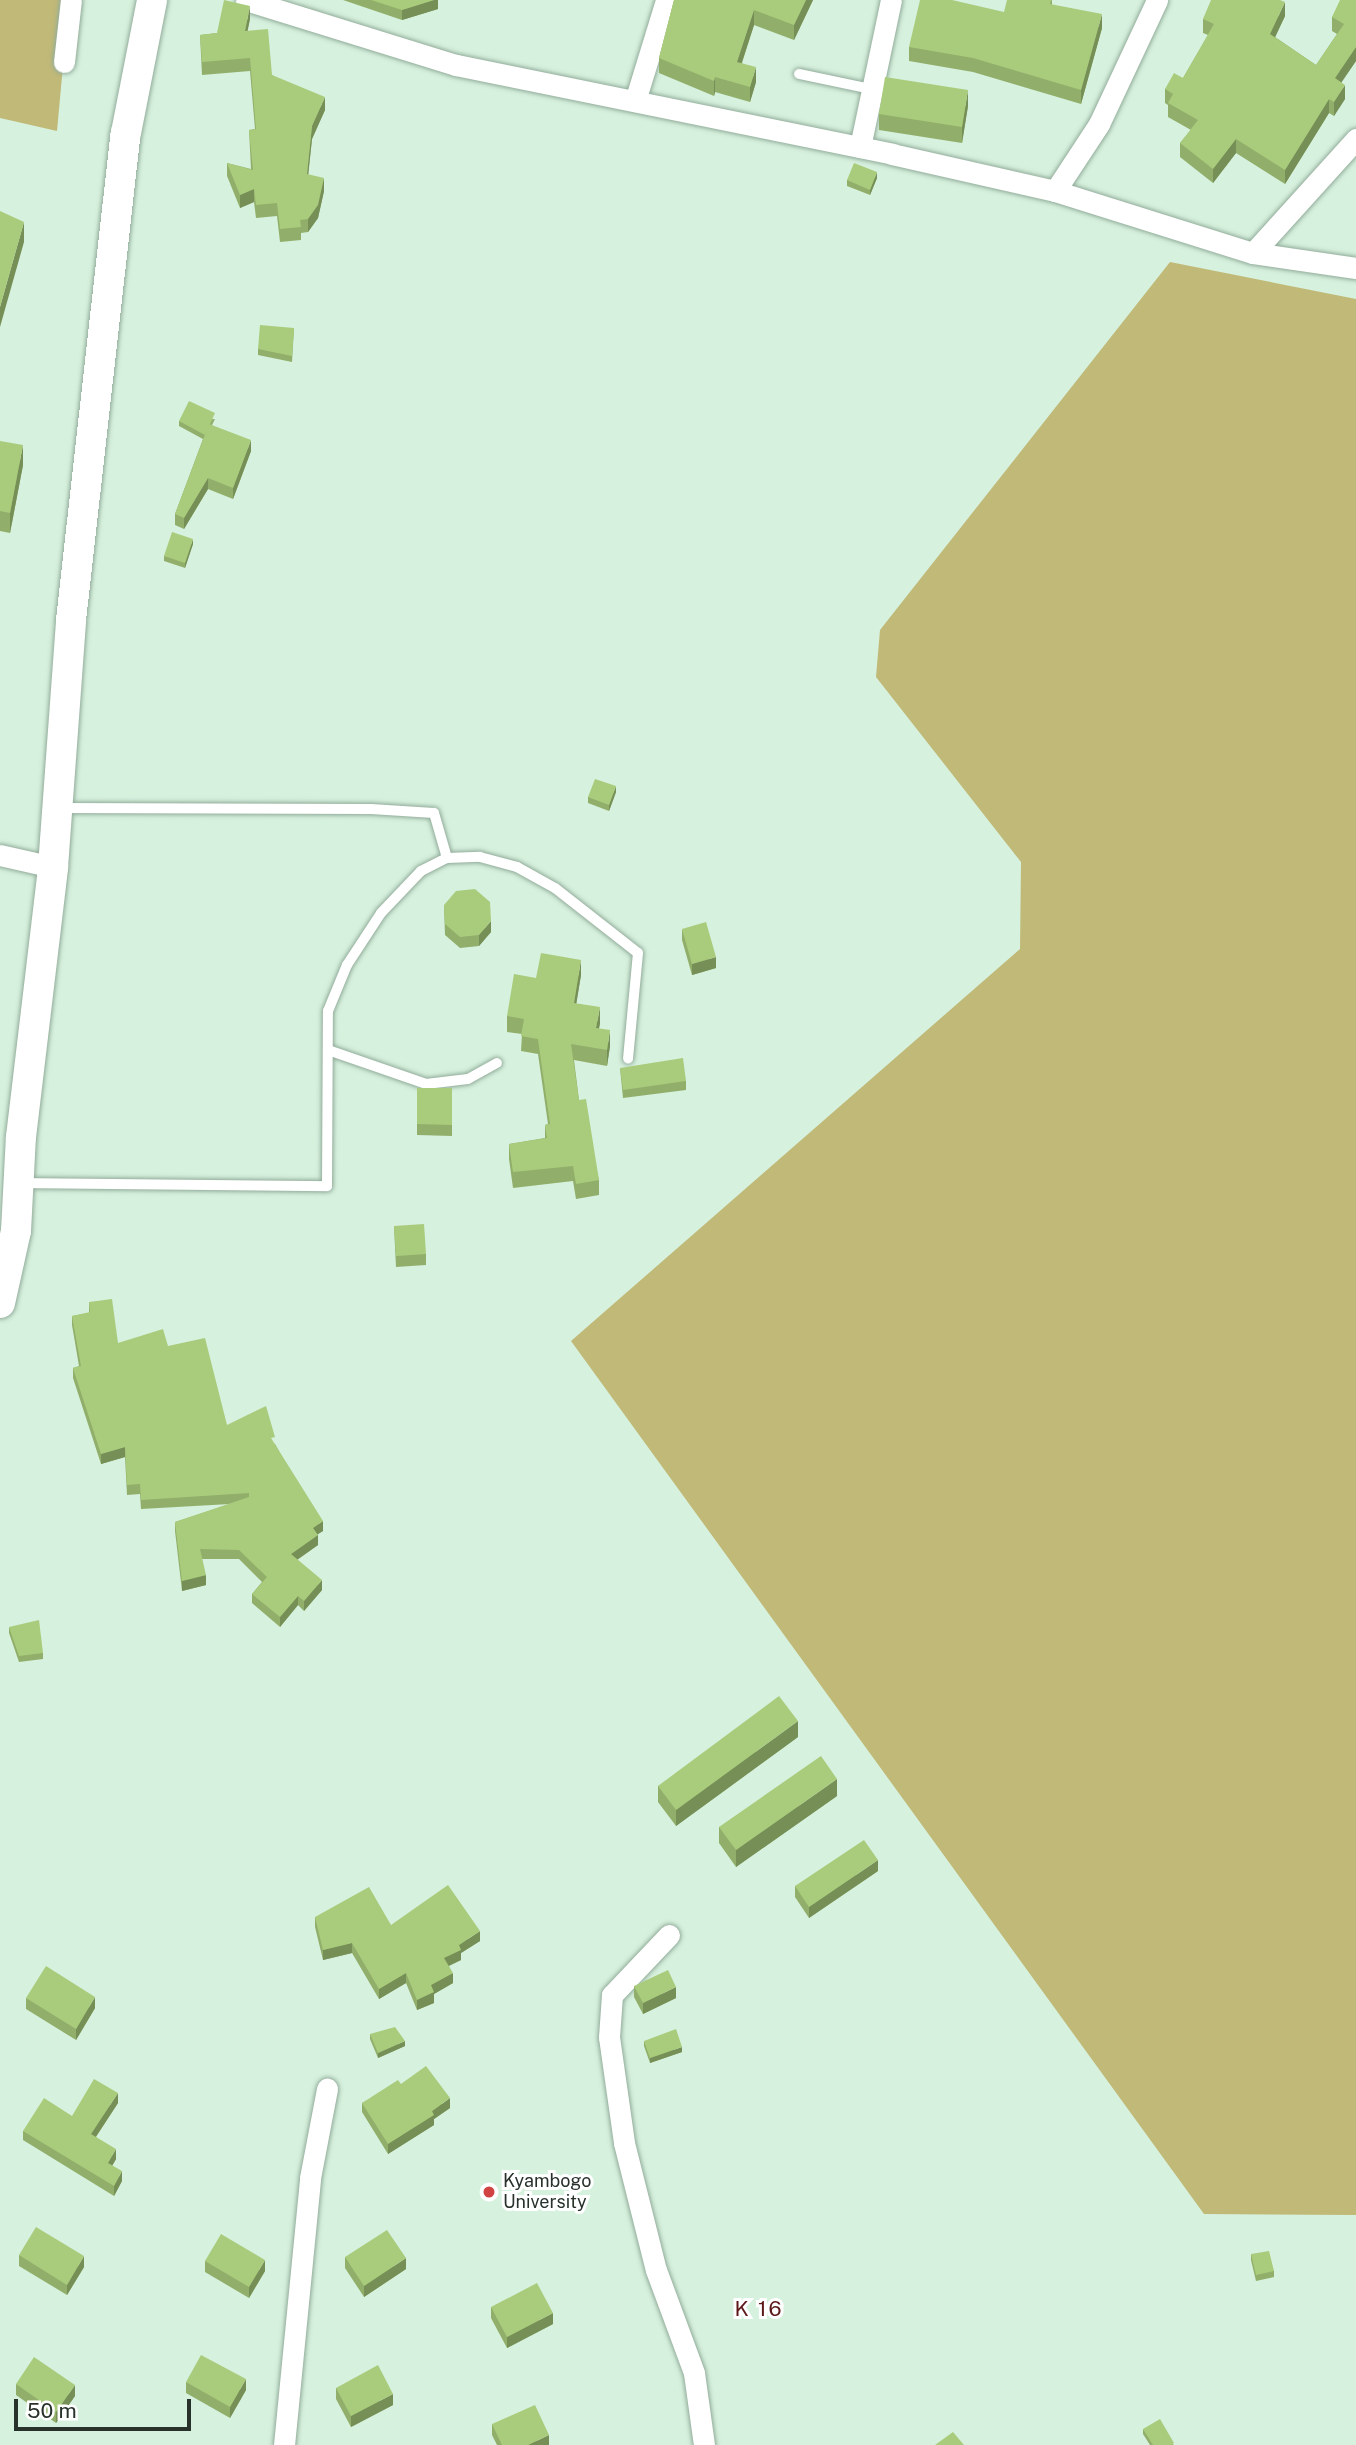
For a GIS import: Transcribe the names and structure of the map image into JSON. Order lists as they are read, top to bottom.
{
  "districts": ["K 16"],
  "places": ["Kyambogo University"],
  "scale_bar": "50 m"
}
